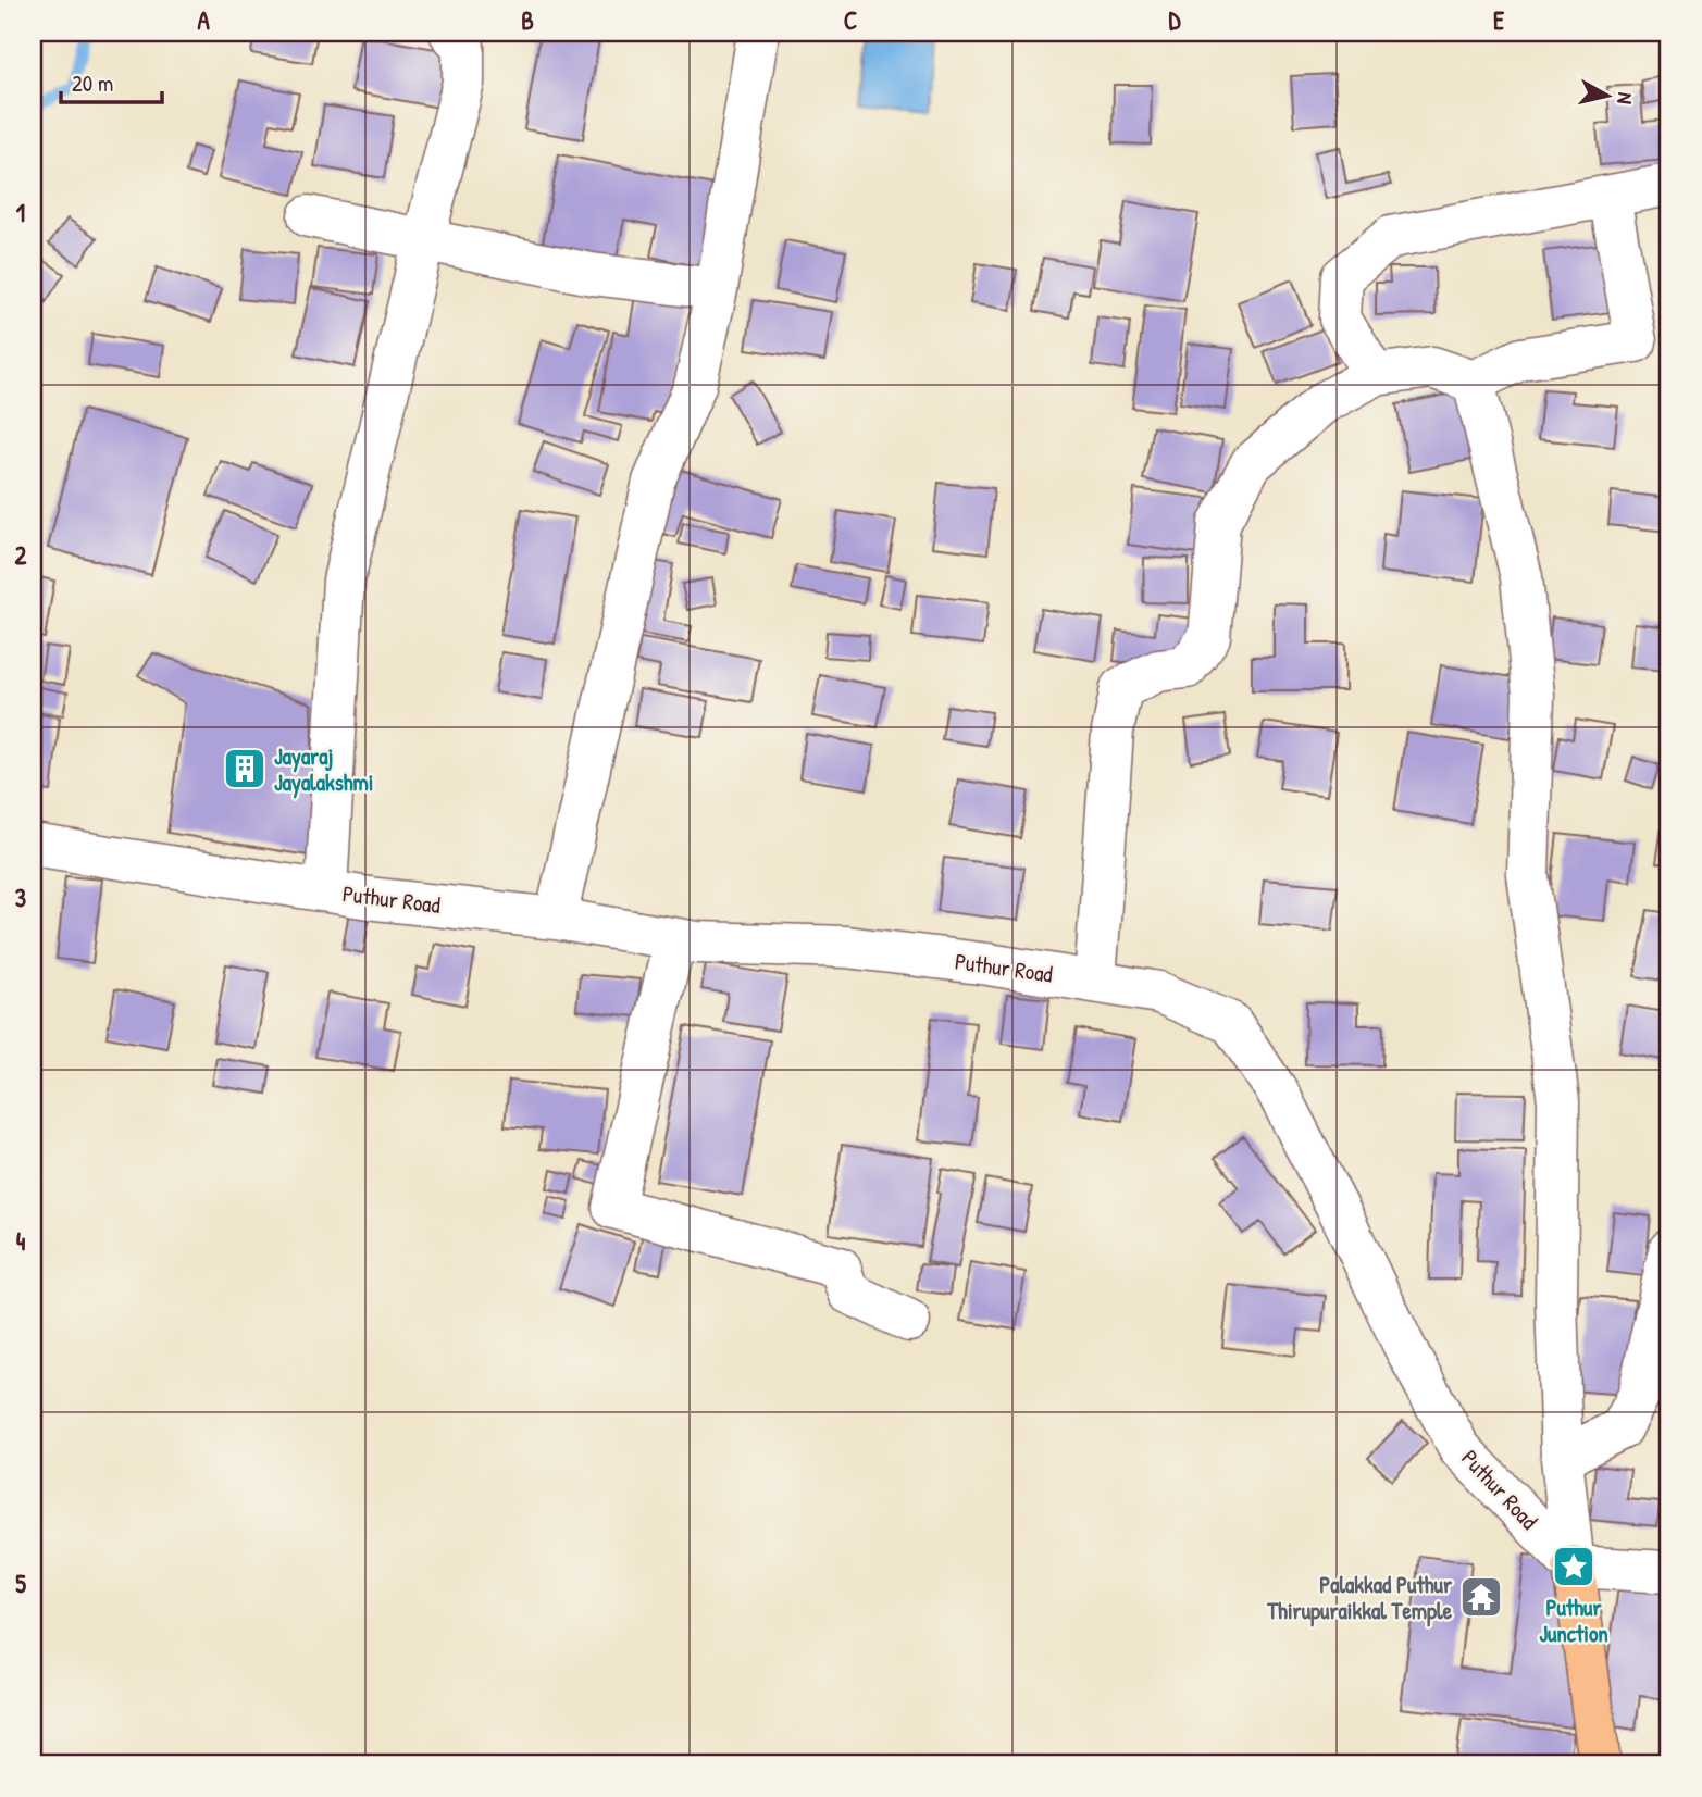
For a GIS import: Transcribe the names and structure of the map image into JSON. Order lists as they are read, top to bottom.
{
  "streets": {
    "street": ["Puthur Road"]
  },
  "places": {
    "building": ["Jayaraj Jayalakshmi"],
    "place": ["Puthur Junction"],
    "temple": ["Palakkad Puthur Thirupuraikkal Temple"]
  },
  "scale_bar": "20 m",
  "north": "right",
  "grid": {
    "columns": [
      "A",
      "B",
      "C",
      "D",
      "E"
    ],
    "rows": [
      "1",
      "2",
      "3",
      "4",
      "5"
    ]
  }
}
